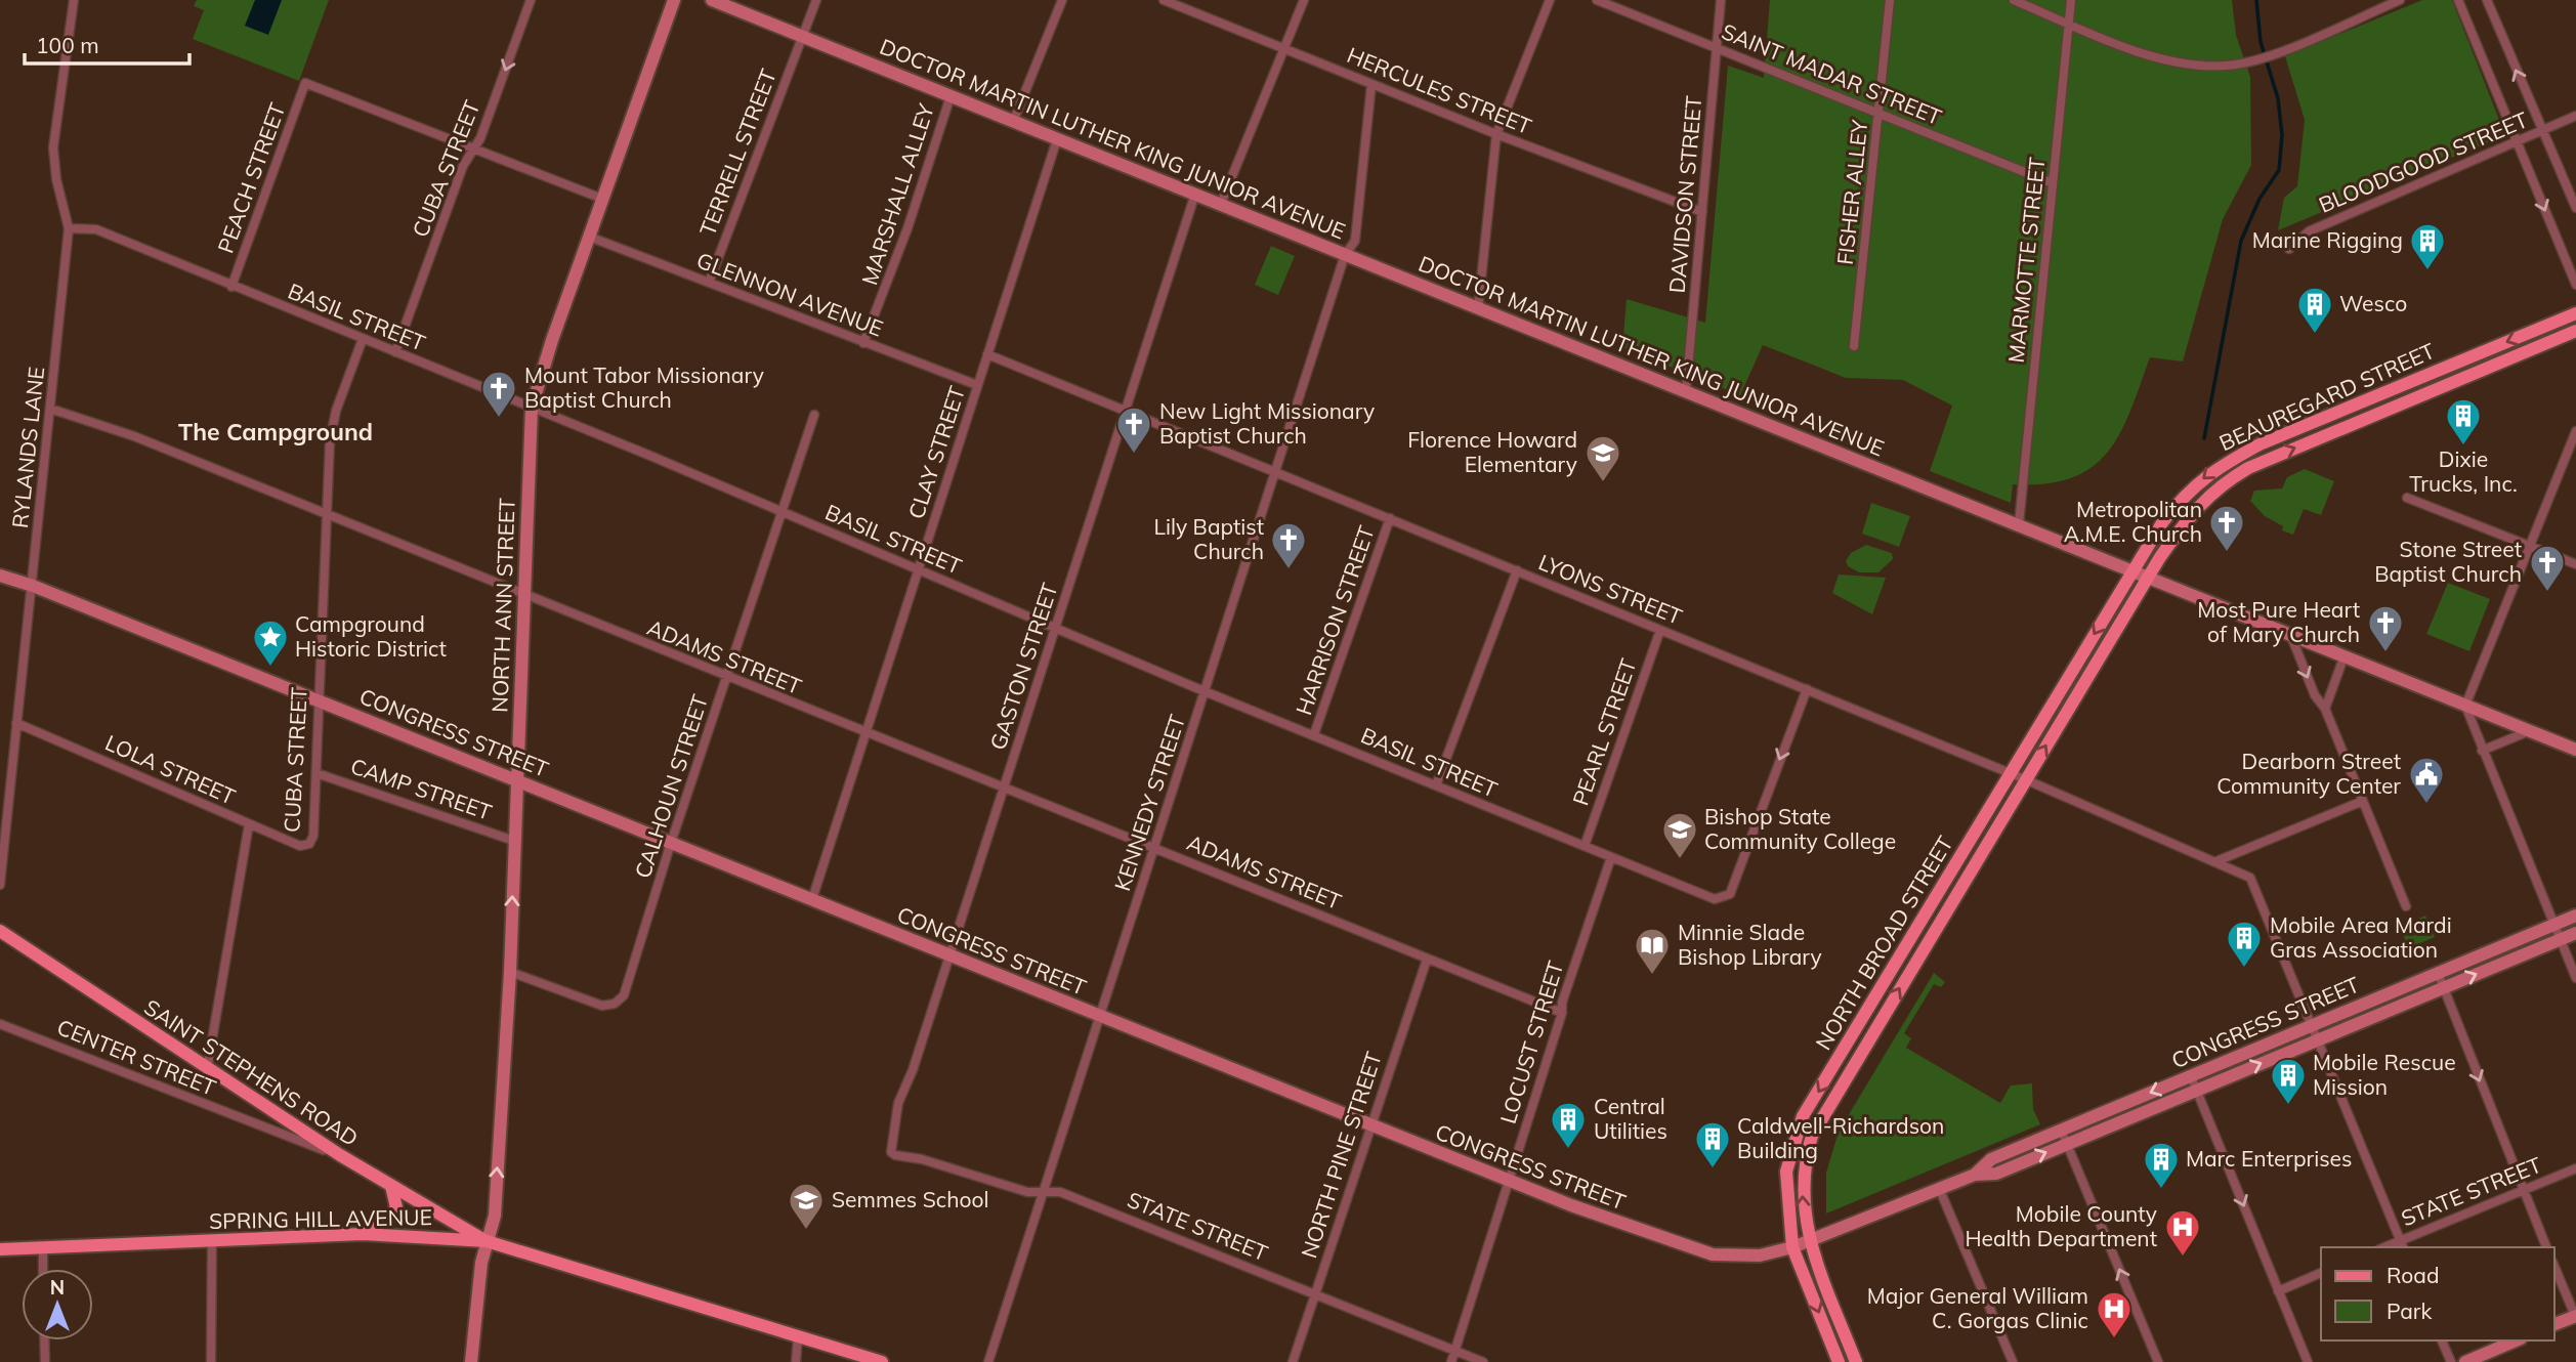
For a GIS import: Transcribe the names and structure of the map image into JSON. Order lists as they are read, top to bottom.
{
  "streets": {
    "main road": [
      "BEAUREGARD STREET",
      "NORTH BROAD STREET",
      "SAINT STEPHENS ROAD",
      "SPRING HILL AVENUE"
    ],
    "street": [
      "SAINT MADAR STREET",
      "HERCULES STREET",
      "DOCTOR MARTIN LUTHER KING JUNIOR AVENUE",
      "TERRELL STREET",
      "BLOODGOOD STREET",
      "CUBA STREET",
      "PEACH STREET",
      "FISHER ALLEY",
      "MARSHALL ALLEY",
      "DAVIDSON STREET",
      "MARMOTTE STREET",
      "GLENNON AVENUE",
      "BASIL STREET",
      "RYLANDS LANE",
      "CLAY STREET",
      "LYONS STREET",
      "NORTH ANN STREET",
      "HARRISON STREET",
      "ADAMS STREET",
      "GASTON STREET",
      "PEARL STREET",
      "CONGRESS STREET",
      "LOLA STREET",
      "CALHOUN STREET",
      "CAMP STREET",
      "KENNEDY STREET",
      "LOCUST STREET",
      "CENTER STREET",
      "NORTH PINE STREET",
      "STATE STREET"
    ]
  },
  "crossings": [
    ["SAINT MADAR STREET", "FISHER ALLEY"],
    ["SAINT MADAR STREET", "DAVIDSON STREET"],
    ["SAINT MADAR STREET", "MARMOTTE STREET"],
    ["HERCULES STREET", "DAVIDSON STREET"],
    ["HERCULES STREET", "KENNEDY STREET"],
    ["DOCTOR MARTIN LUTHER KING JUNIOR AVENUE", "TERRELL STREET"],
    ["DOCTOR MARTIN LUTHER KING JUNIOR AVENUE", "MARSHALL ALLEY"],
    ["DOCTOR MARTIN LUTHER KING JUNIOR AVENUE", "DAVIDSON STREET"],
    ["DOCTOR MARTIN LUTHER KING JUNIOR AVENUE", "MARMOTTE STREET"],
    ["DOCTOR MARTIN LUTHER KING JUNIOR AVENUE", "BEAUREGARD STREET"],
    ["DOCTOR MARTIN LUTHER KING JUNIOR AVENUE", "CLAY STREET"],
    ["DOCTOR MARTIN LUTHER KING JUNIOR AVENUE", "GASTON STREET"],
    ["DOCTOR MARTIN LUTHER KING JUNIOR AVENUE", "KENNEDY STREET"],
    ["DOCTOR MARTIN LUTHER KING JUNIOR AVENUE", "NORTH BROAD STREET"],
    ["TERRELL STREET", "GLENNON AVENUE"],
    ["CUBA STREET", "PEACH STREET"],
    ["CUBA STREET", "BASIL STREET"],
    ["CUBA STREET", "ADAMS STREET"],
    ["CUBA STREET", "CONGRESS STREET"],
    ["CUBA STREET", "LOLA STREET"],
    ["CUBA STREET", "CAMP STREET"],
    ["PEACH STREET", "BASIL STREET"],
    ["MARSHALL ALLEY", "GLENNON AVENUE"],
    ["GLENNON AVENUE", "CLAY STREET"],
    ["GLENNON AVENUE", "NORTH ANN STREET"],
    ["BASIL STREET", "RYLANDS LANE"],
    ["BASIL STREET", "CLAY STREET"],
    ["BASIL STREET", "LYONS STREET"],
    ["BASIL STREET", "NORTH ANN STREET"],
    ["BASIL STREET", "HARRISON STREET"],
    ["BASIL STREET", "GASTON STREET"],
    ["BASIL STREET", "PEARL STREET"],
    ["BASIL STREET", "CALHOUN STREET"],
    ["BASIL STREET", "KENNEDY STREET"],
    ["BASIL STREET", "LOCUST STREET"],
    ["BEAUREGARD STREET", "NORTH BROAD STREET"],
    ["RYLANDS LANE", "ADAMS STREET"],
    ["RYLANDS LANE", "CONGRESS STREET"],
    ["RYLANDS LANE", "LOLA STREET"],
    ["CLAY STREET", "LYONS STREET"],
    ["CLAY STREET", "ADAMS STREET"],
    ["CLAY STREET", "CONGRESS STREET"],
    ["LYONS STREET", "HARRISON STREET"],
    ["LYONS STREET", "GASTON STREET"],
    ["LYONS STREET", "PEARL STREET"],
    ["LYONS STREET", "CONGRESS STREET"],
    ["LYONS STREET", "KENNEDY STREET"],
    ["LYONS STREET", "NORTH BROAD STREET"],
    ["LYONS STREET", "STATE STREET"],
    ["NORTH ANN STREET", "ADAMS STREET"],
    ["NORTH ANN STREET", "CONGRESS STREET"],
    ["NORTH ANN STREET", "CALHOUN STREET"],
    ["NORTH ANN STREET", "CAMP STREET"],
    ["NORTH ANN STREET", "SAINT STEPHENS ROAD"],
    ["NORTH ANN STREET", "SPRING HILL AVENUE"],
    ["ADAMS STREET", "GASTON STREET"],
    ["ADAMS STREET", "CALHOUN STREET"],
    ["ADAMS STREET", "KENNEDY STREET"],
    ["ADAMS STREET", "NORTH PINE STREET"],
    ["GASTON STREET", "CONGRESS STREET"],
    ["GASTON STREET", "STATE STREET"],
    ["CONGRESS STREET", "CALHOUN STREET"],
    ["CONGRESS STREET", "KENNEDY STREET"],
    ["CONGRESS STREET", "NORTH BROAD STREET"],
    ["CONGRESS STREET", "LOCUST STREET"],
    ["CONGRESS STREET", "NORTH PINE STREET"],
    ["KENNEDY STREET", "STATE STREET"],
    ["LOCUST STREET", "STATE STREET"],
    ["CENTER STREET", "SAINT STEPHENS ROAD"],
    ["SAINT STEPHENS ROAD", "SPRING HILL AVENUE"],
    ["NORTH PINE STREET", "STATE STREET"]
  ],
  "districts": ["The Campground"],
  "places": {
    "building": [
      "Marine Rigging",
      "Wesco",
      "Dixie Trucks, Inc.",
      "Mobile Area Mardi Gras Association",
      "Mobile Rescue Mission",
      "Central Utilities",
      "Caldwell-Richardson Building",
      "Marc Enterprises"
    ],
    "church": [
      "Mount Tabor Missionary Baptist Church",
      "New Light Missionary Baptist Church",
      "Metropolitan A.M.E. Church",
      "Lily Baptist Church",
      "Stone Street Baptist Church",
      "Most Pure Heart of Mary Church"
    ],
    "school or university": ["Florence Howard Elementary", "Bishop State Community College", "Semmes School"],
    "place": ["Campground Historic District"],
    "public building": ["Dearborn Street Community Center"],
    "library": ["Minnie Slade Bishop Library"],
    "hospital": ["Mobile County Health Department", "Major General William C. Gorgas Clinic"]
  },
  "legend": ["Road", "Park"],
  "scale_bar": "100 m",
  "north": "top"
}
